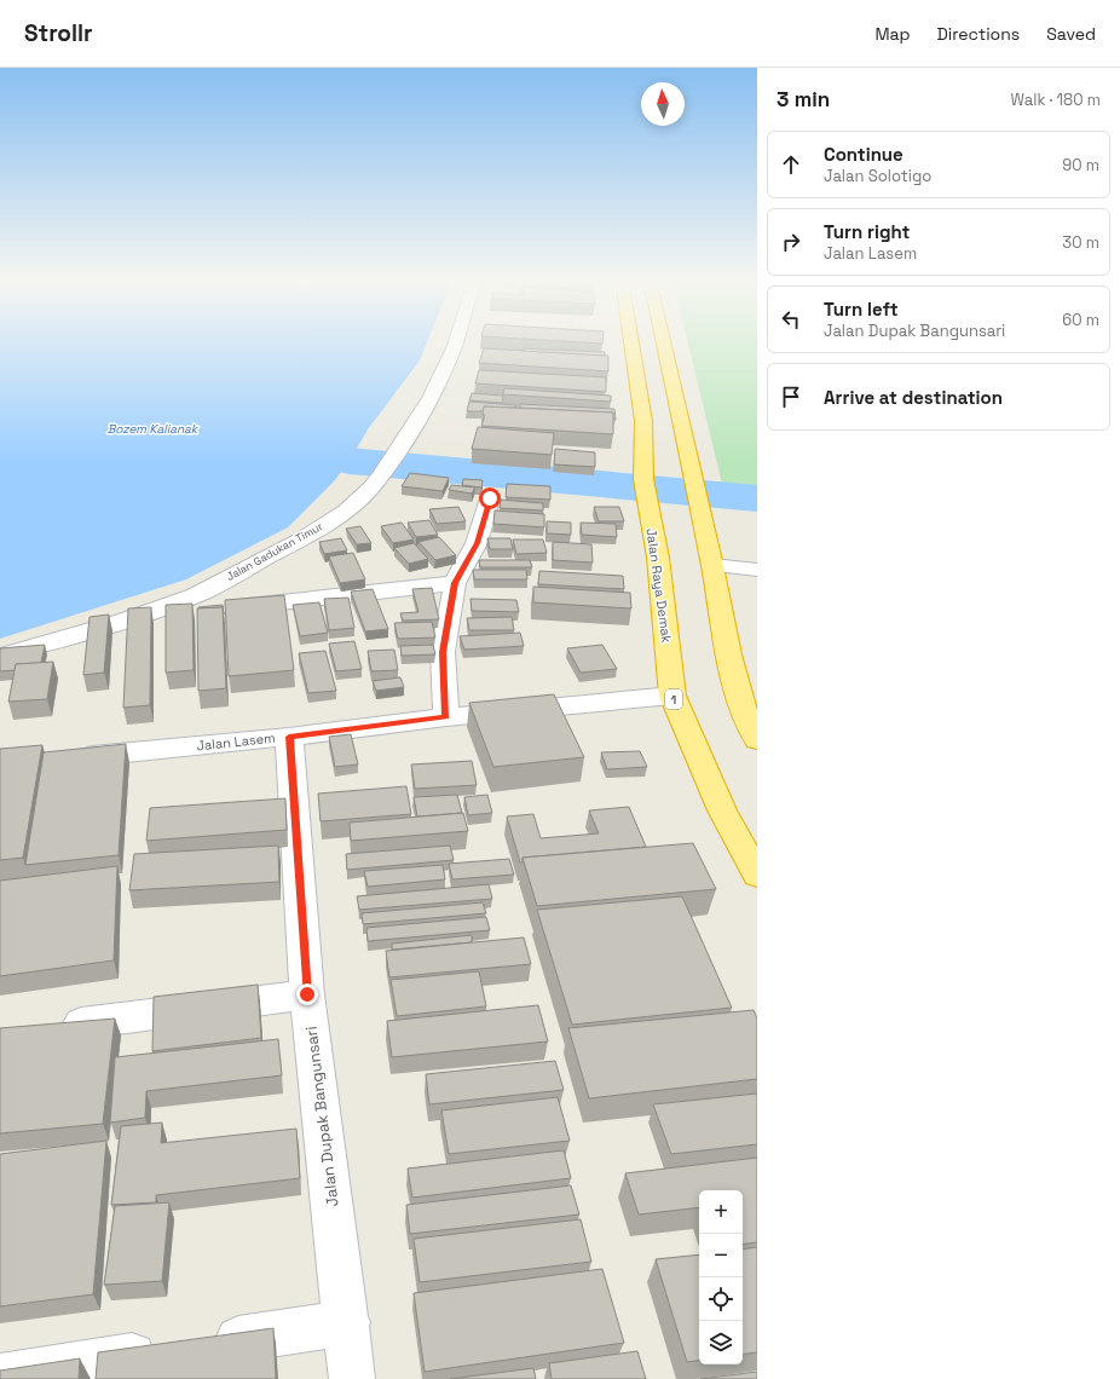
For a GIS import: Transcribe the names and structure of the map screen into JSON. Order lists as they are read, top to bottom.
{
  "streets": {
    "highway": ["Jalan Raya Demak", "1"],
    "street": ["Jalan Gadukan Timur", "Jalan Lasem", "Jalan Dupak Bangunsari"]
  },
  "crossings": [
    ["Jalan Raya Demak", "Jalan Lasem"],
    ["Jalan Lasem", "Jalan Dupak Bangunsari"]
  ],
  "water": ["Bozem Kalianak"],
  "north": "top",
  "page": {
    "header": "Strollr",
    "nav": ["Map", "Directions", "Saved"],
    "heading": ["3 min", "Walk · 180 m"],
    "list": [
      ["Continue", "Jalan Solotigo", "90 m"],
      ["Turn right", "Jalan Lasem", "30 m"],
      ["Turn left", "Jalan Dupak Bangunsari", "60 m"],
      "Arrive at destination"
    ],
    "map_buttons": ["+", "−"]
  }
}
